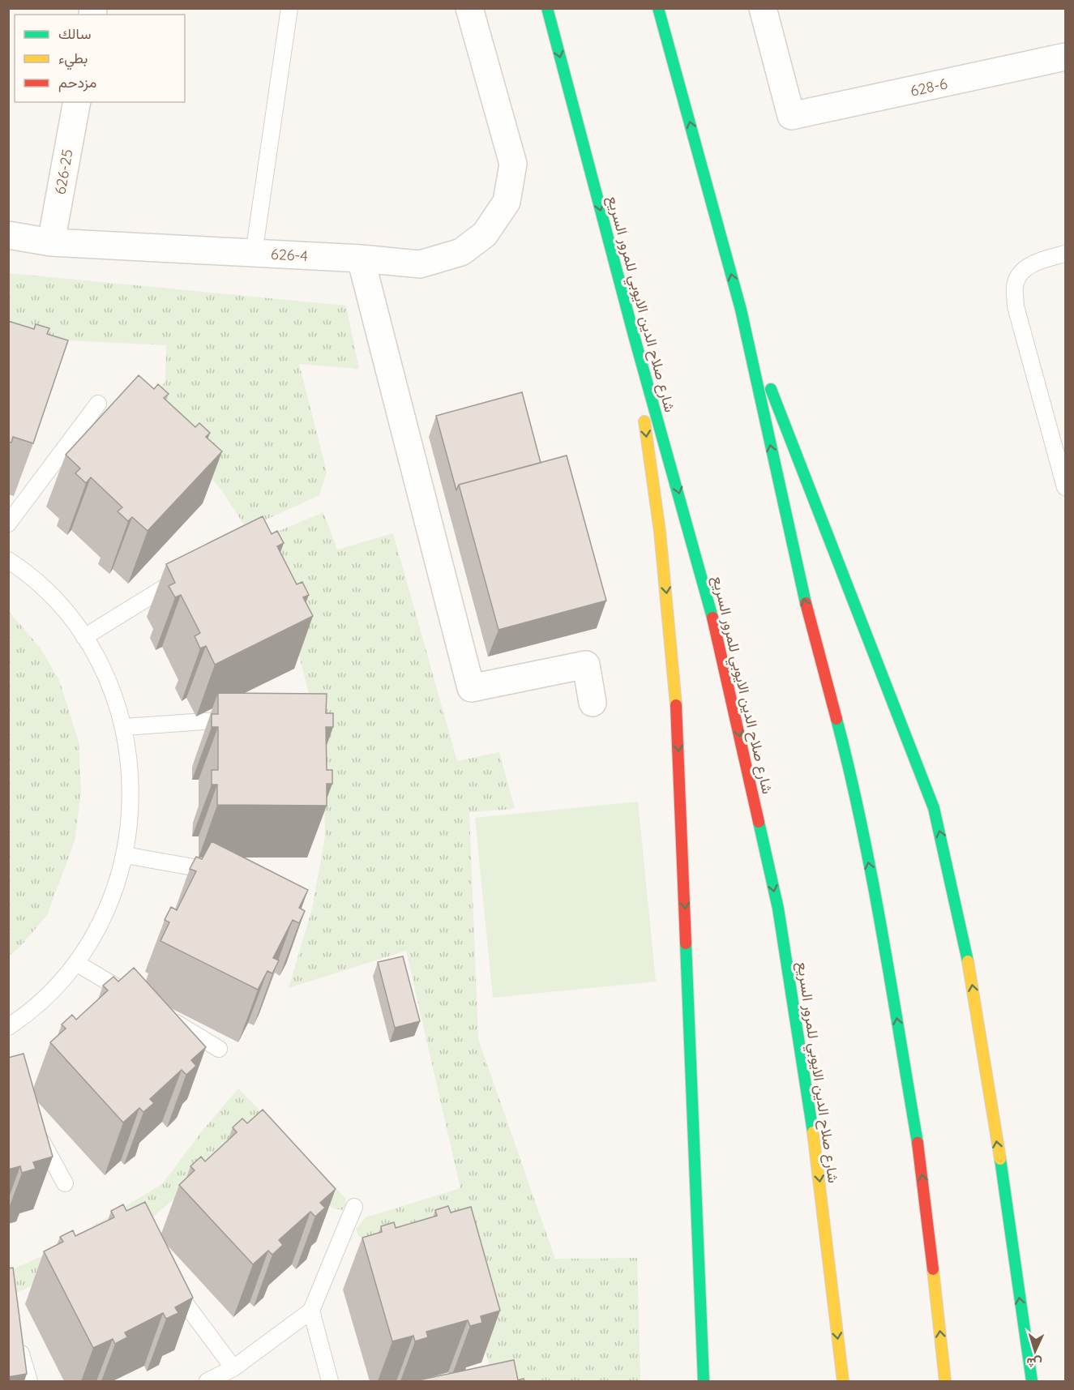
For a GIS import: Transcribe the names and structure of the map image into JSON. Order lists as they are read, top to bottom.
{
  "streets": {
    "highway": ["شارع صلاح الدين الايوبي للمرور السريع"],
    "street": ["628-6", "626-25", "626-4"]
  },
  "crossings": [
    ["626-25", "626-4"]
  ],
  "legend": ["سالك", "بطيء", "مزدحم"],
  "north": "bottom"
}
